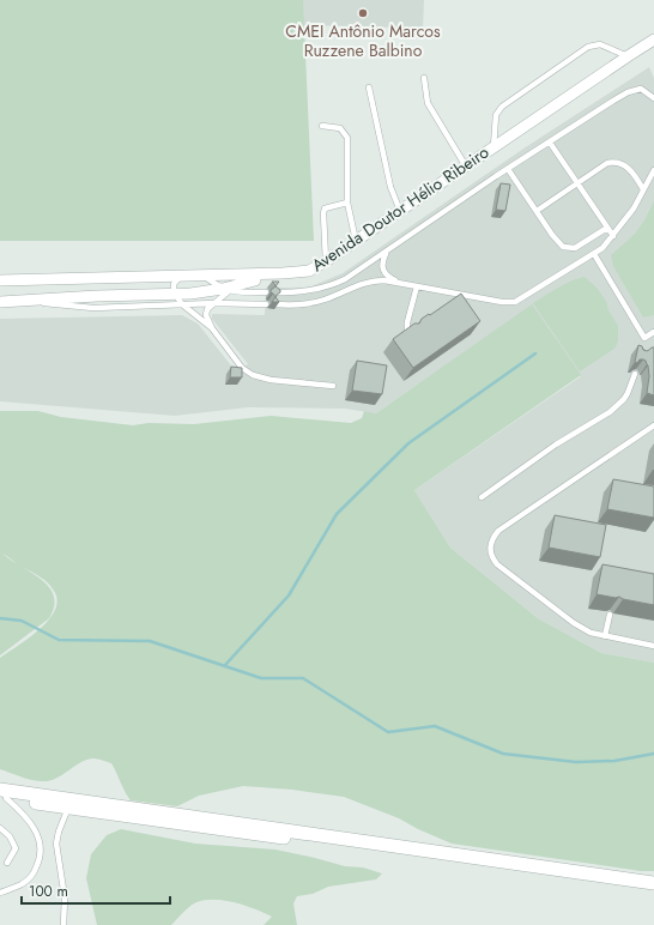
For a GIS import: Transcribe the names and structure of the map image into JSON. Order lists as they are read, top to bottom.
{
  "streets": {
    "street": ["Avenida Doutor Hélio Ribeiro"]
  },
  "places": ["CMEI Antônio Marcos Ruzzene Balbino"],
  "scale_bar": "100 m"
}
